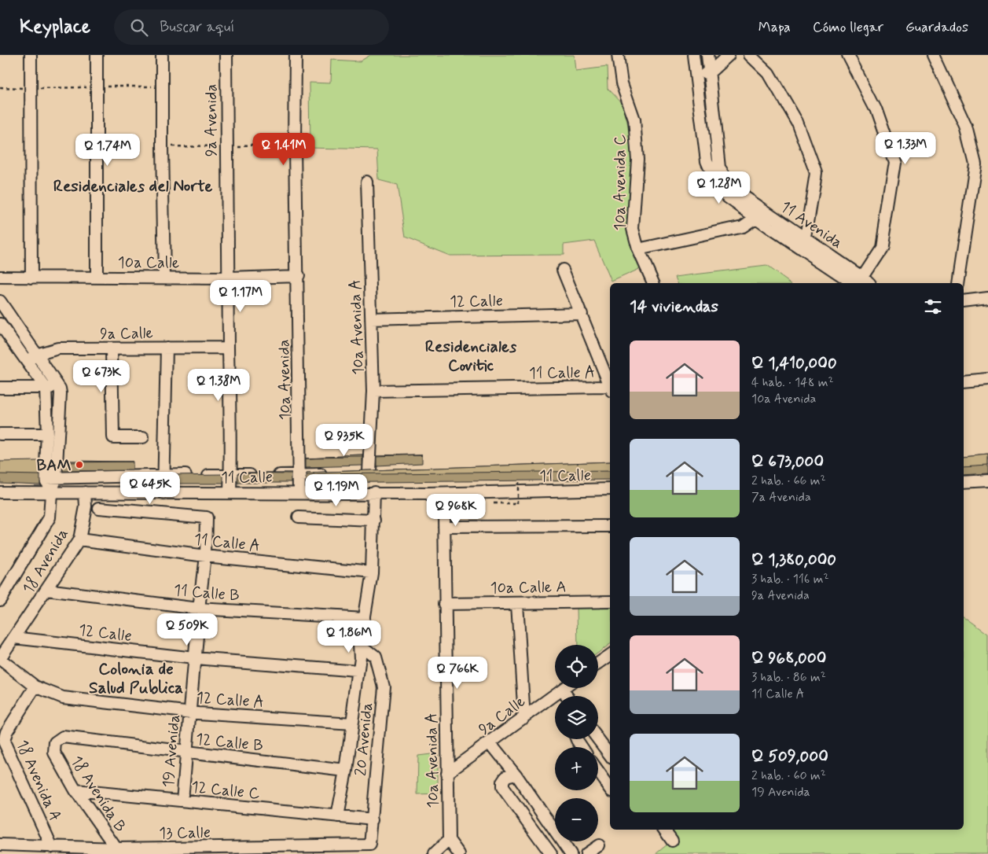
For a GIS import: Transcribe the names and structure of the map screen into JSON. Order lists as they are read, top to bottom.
{
  "streets": {
    "street": [
      "9a Avenida",
      "10a Avenida C",
      "11 Avenida",
      "10a Calle",
      "12 Calle",
      "10a Avenida A",
      "9a Calle",
      "11 Calle A",
      "10a Avenida",
      "11 Calle",
      "18 Avenida",
      "10a Calle A",
      "11 Calle B",
      "12 Calle A",
      "20 Avenida",
      "12 Calle B",
      "19 Avenida",
      "18 Avenida A",
      "12 Calle C",
      "18 Avenida B",
      "13 Calle"
    ]
  },
  "crossings": [
    ["9a Avenida", "10a Calle"],
    ["9a Avenida", "9a Calle"],
    ["9a Avenida", "11 Calle"],
    ["10a Calle", "10a Avenida"],
    ["12 Calle", "10a Avenida A"],
    ["12 Calle", "18 Avenida"],
    ["12 Calle", "20 Avenida"],
    ["12 Calle", "19 Avenida"],
    ["10a Avenida A", "9a Calle"],
    ["10a Avenida A", "11 Calle A"],
    ["10a Avenida A", "10a Calle A"],
    ["11 Calle A", "18 Avenida"],
    ["11 Calle A", "20 Avenida"],
    ["11 Calle A", "19 Avenida"],
    ["10a Avenida", "11 Calle"],
    ["11 Calle", "18 Avenida"],
    ["11 Calle", "20 Avenida"],
    ["18 Avenida", "11 Calle B"],
    ["18 Avenida", "12 Calle A"],
    ["11 Calle B", "20 Avenida"],
    ["11 Calle B", "19 Avenida"],
    ["12 Calle A", "20 Avenida"],
    ["12 Calle A", "19 Avenida"],
    ["12 Calle A", "18 Avenida A"],
    ["20 Avenida", "12 Calle B"],
    ["20 Avenida", "12 Calle C"],
    ["20 Avenida", "13 Calle"],
    ["12 Calle B", "19 Avenida"],
    ["12 Calle B", "18 Avenida B"],
    ["19 Avenida", "12 Calle C"],
    ["18 Avenida A", "13 Calle"],
    ["12 Calle C", "18 Avenida B"],
    ["18 Avenida B", "13 Calle"]
  ],
  "districts": ["Residenciales del Norte", "Residenciales Covitic", "Colonia de Salud Publica"],
  "places": ["BAM"],
  "page": {
    "header": "Keyplace",
    "search": "Buscar aquí",
    "nav": ["Mapa", "Cómo llegar", "Guardados"],
    "price": [
      "Q 1.33M",
      "Q 1.41M",
      "Q 1.74M",
      "Q 1.28M",
      "Q 1.17M",
      "Q 673K",
      "Q 1.38M",
      "Q 935K",
      "Q 645K",
      "Q 1.19M",
      "Q 968K",
      "Q 509K",
      "Q 1.86M",
      "Q 766K"
    ],
    "heading": "14 viviendas",
    "list": [
      {
        "name": "Q 1,410,000",
        "note": "4 hab. · 148 m² · 10a Avenida"
      },
      {
        "name": "Q 673,000",
        "note": "2 hab. · 66 m² · 7a Avenida"
      },
      {
        "name": "Q 1,380,000",
        "note": "3 hab. · 116 m² · 9a Avenida"
      },
      {
        "name": "Q 968,000",
        "note": "3 hab. · 86 m² · 11 Calle A"
      },
      {
        "name": "Q 509,000",
        "note": "2 hab. · 60 m² · 19 Avenida"
      }
    ],
    "map_buttons": ["+", "−"]
  }
}
